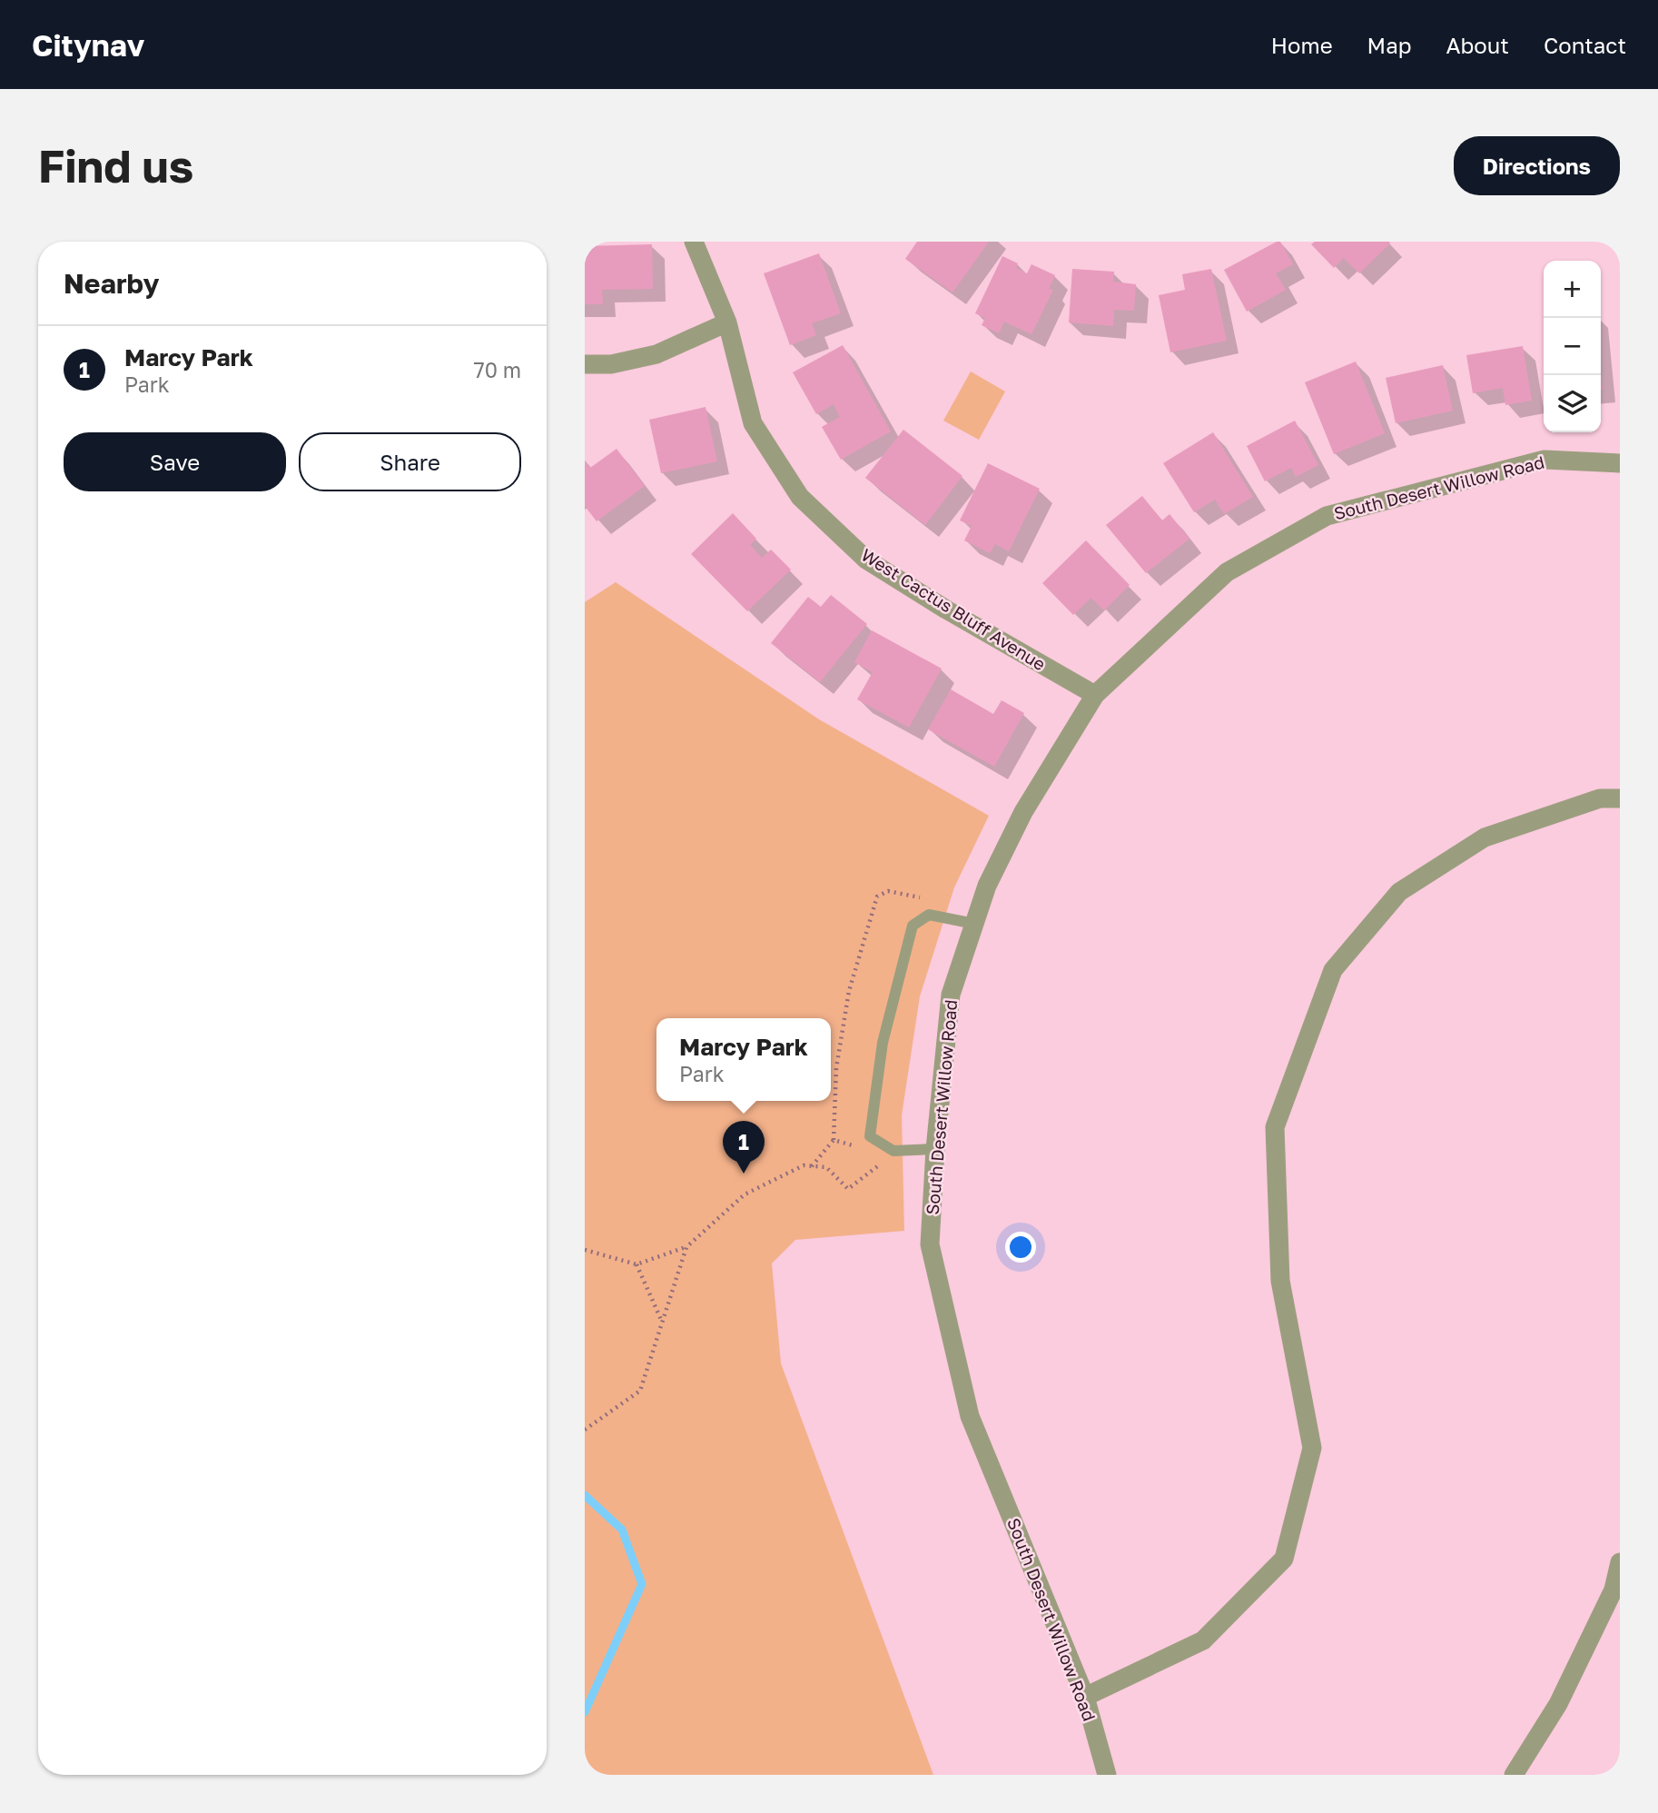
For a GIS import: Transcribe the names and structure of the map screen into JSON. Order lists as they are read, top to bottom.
{
  "streets": {
    "street": ["South Desert Willow Road", "West Cactus Bluff Avenue"]
  },
  "crossings": [
    ["South Desert Willow Road", "West Cactus Bluff Avenue"]
  ],
  "page": {
    "header": "Citynav",
    "nav": [
      "Home",
      "Map",
      "About",
      "Contact"
    ],
    "buttons": [
      "Directions",
      ["Save", "Share"]
    ],
    "title": "Find us",
    "heading": "Nearby",
    "map_buttons": ["+", "−"],
    "list": [
      {
        "mark": "1",
        "name": "Marcy Park",
        "note": "Park",
        "value": "70 m"
      }
    ],
    "popup": ["Marcy Park", "Park"],
    "pins": "1"
  }
}
